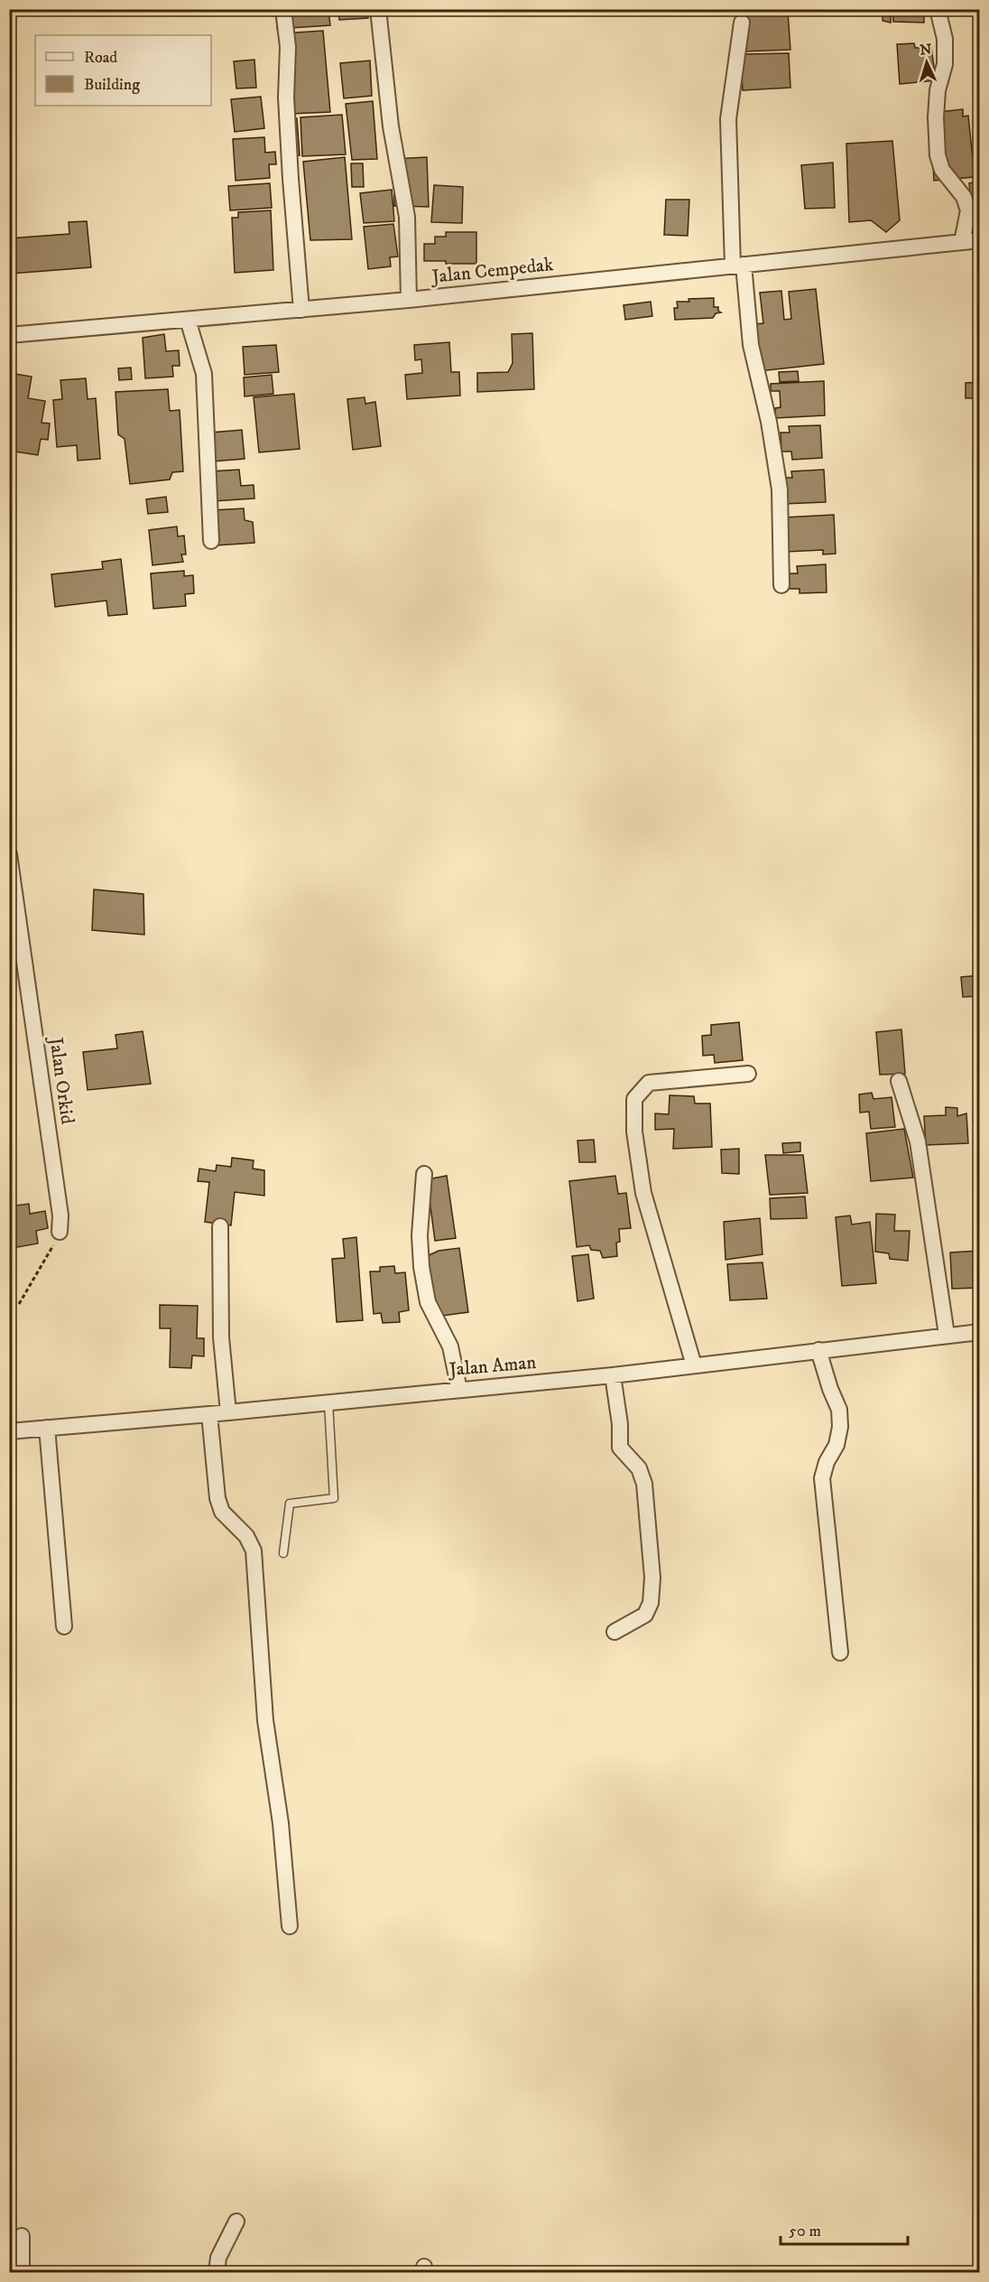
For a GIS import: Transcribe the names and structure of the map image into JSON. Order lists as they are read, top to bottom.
{
  "streets": {
    "street": ["Jalan Cempedak", "Jalan Orkid", "Jalan Aman"]
  },
  "legend": ["Road", "Building"],
  "scale_bar": "50 m",
  "north": "top"
}
